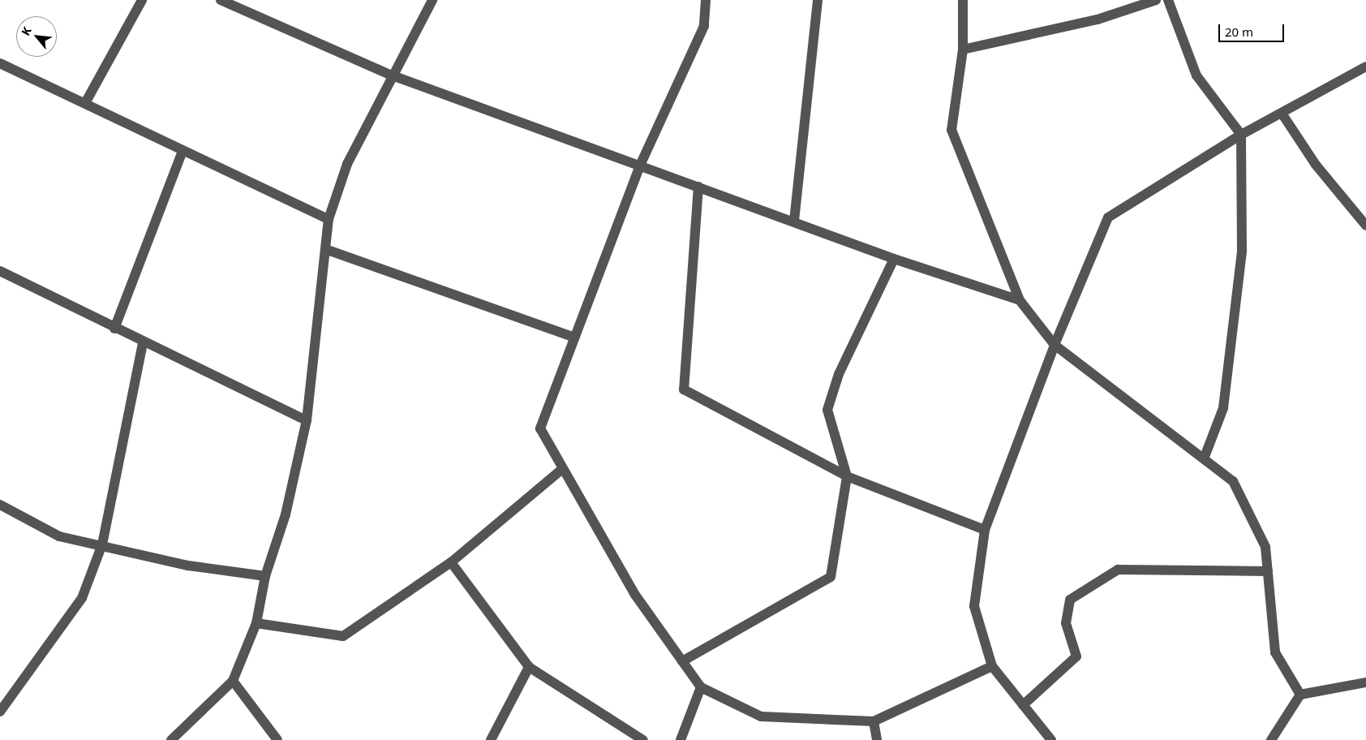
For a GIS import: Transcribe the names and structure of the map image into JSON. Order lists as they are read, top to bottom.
{
  "scale_bar": "20 m",
  "north": "top left"
}
